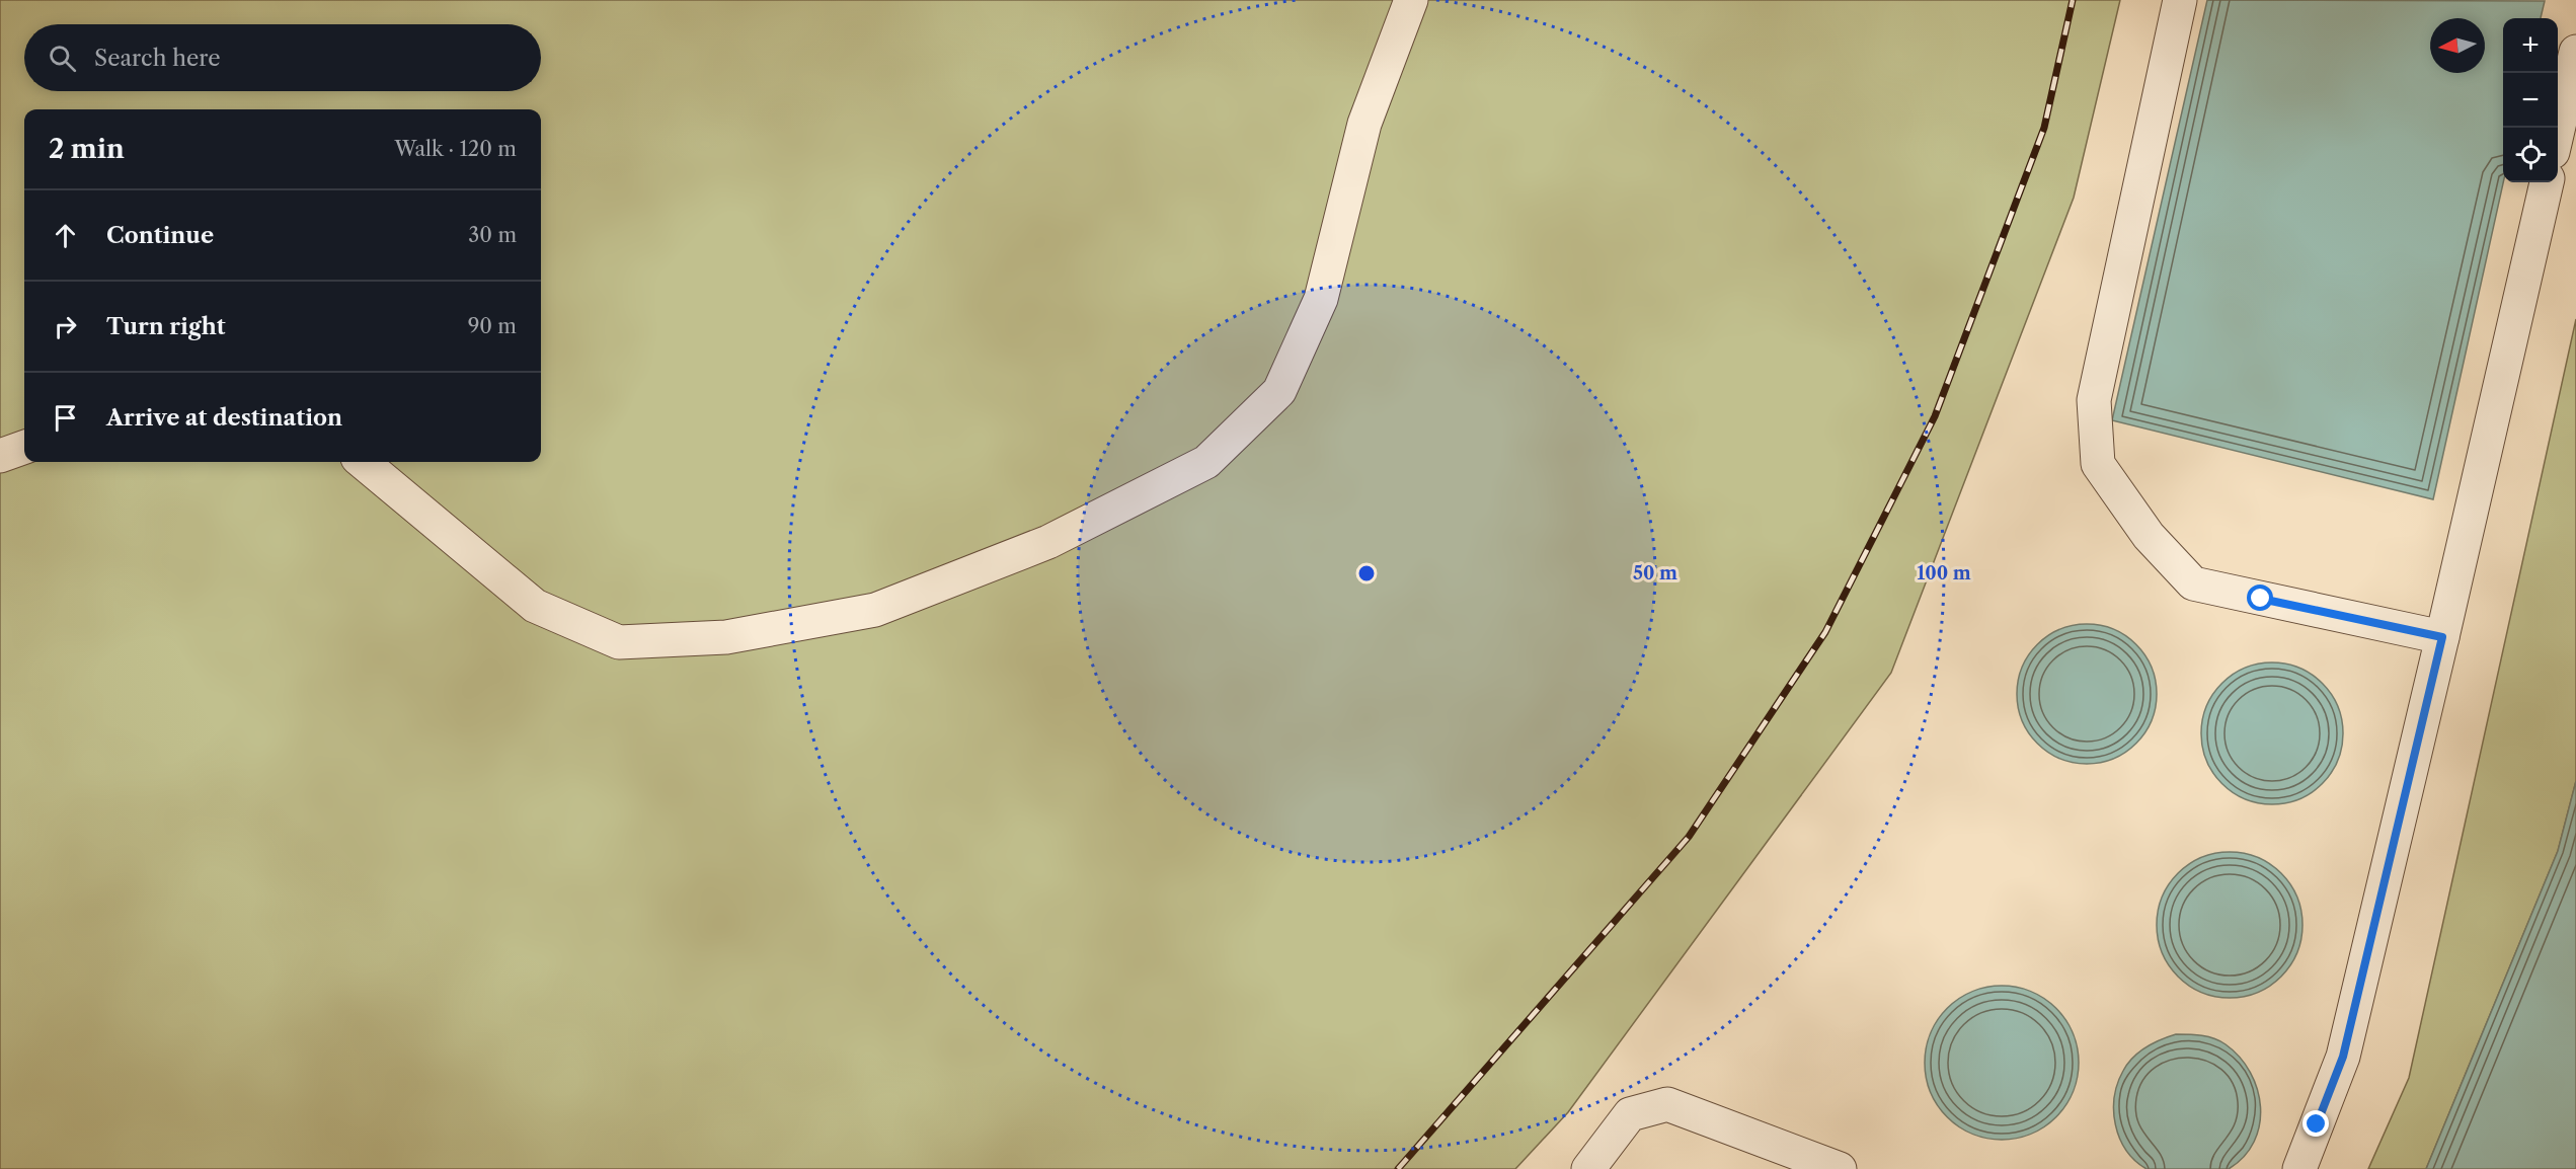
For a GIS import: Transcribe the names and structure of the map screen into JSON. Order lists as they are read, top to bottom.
{
  "north": "left",
  "page": {
    "map_buttons": ["+", "−"],
    "search": "Search here",
    "heading": ["2 min", "Walk · 120 m"],
    "list": [
      ["Continue", "30 m"],
      ["Turn right", "90 m"],
      "Arrive at destination"
    ]
  },
  "rings": ["50 m", "100 m"]
}
